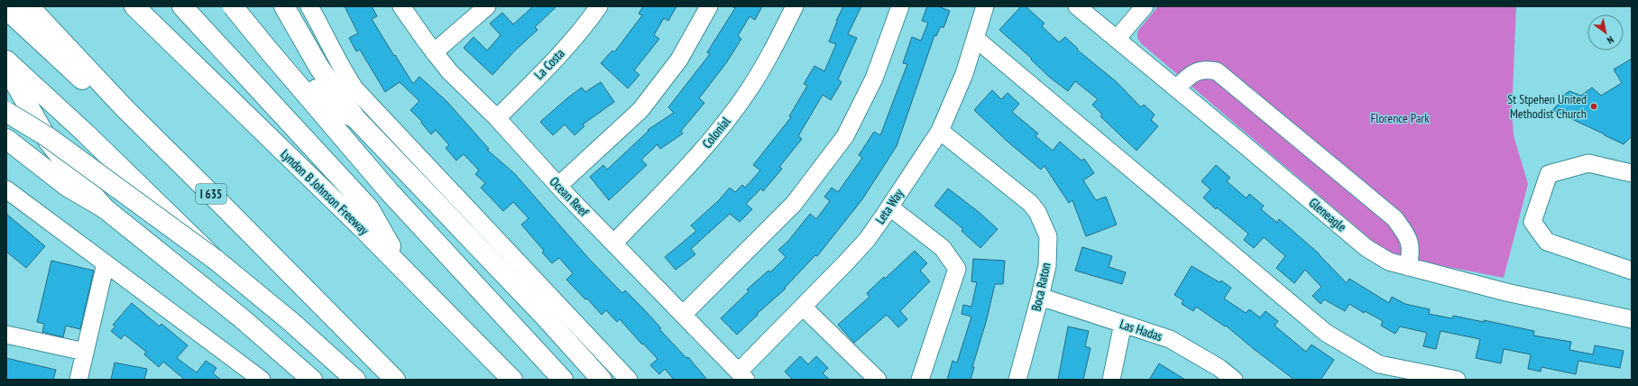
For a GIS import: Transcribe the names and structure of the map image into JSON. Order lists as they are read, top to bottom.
{
  "streets": {
    "main road": ["Lyndon B Johnson Freeway", "I 635"],
    "street": [
      "La Costa",
      "Colonial",
      "Ocean Reef",
      "Leta Way",
      "Gleneagle",
      "Boca Raton",
      "Las Hadas"
    ]
  },
  "crossings": [
    ["La Costa", "Ocean Reef"],
    ["Colonial", "Ocean Reef"],
    ["Ocean Reef", "Leta Way"],
    ["Leta Way", "Boca Raton"],
    ["Boca Raton", "Las Hadas"]
  ],
  "parks": ["Florence Park"],
  "places": ["St Stpehen United Methodist Church"],
  "north": "bottom right"
}
